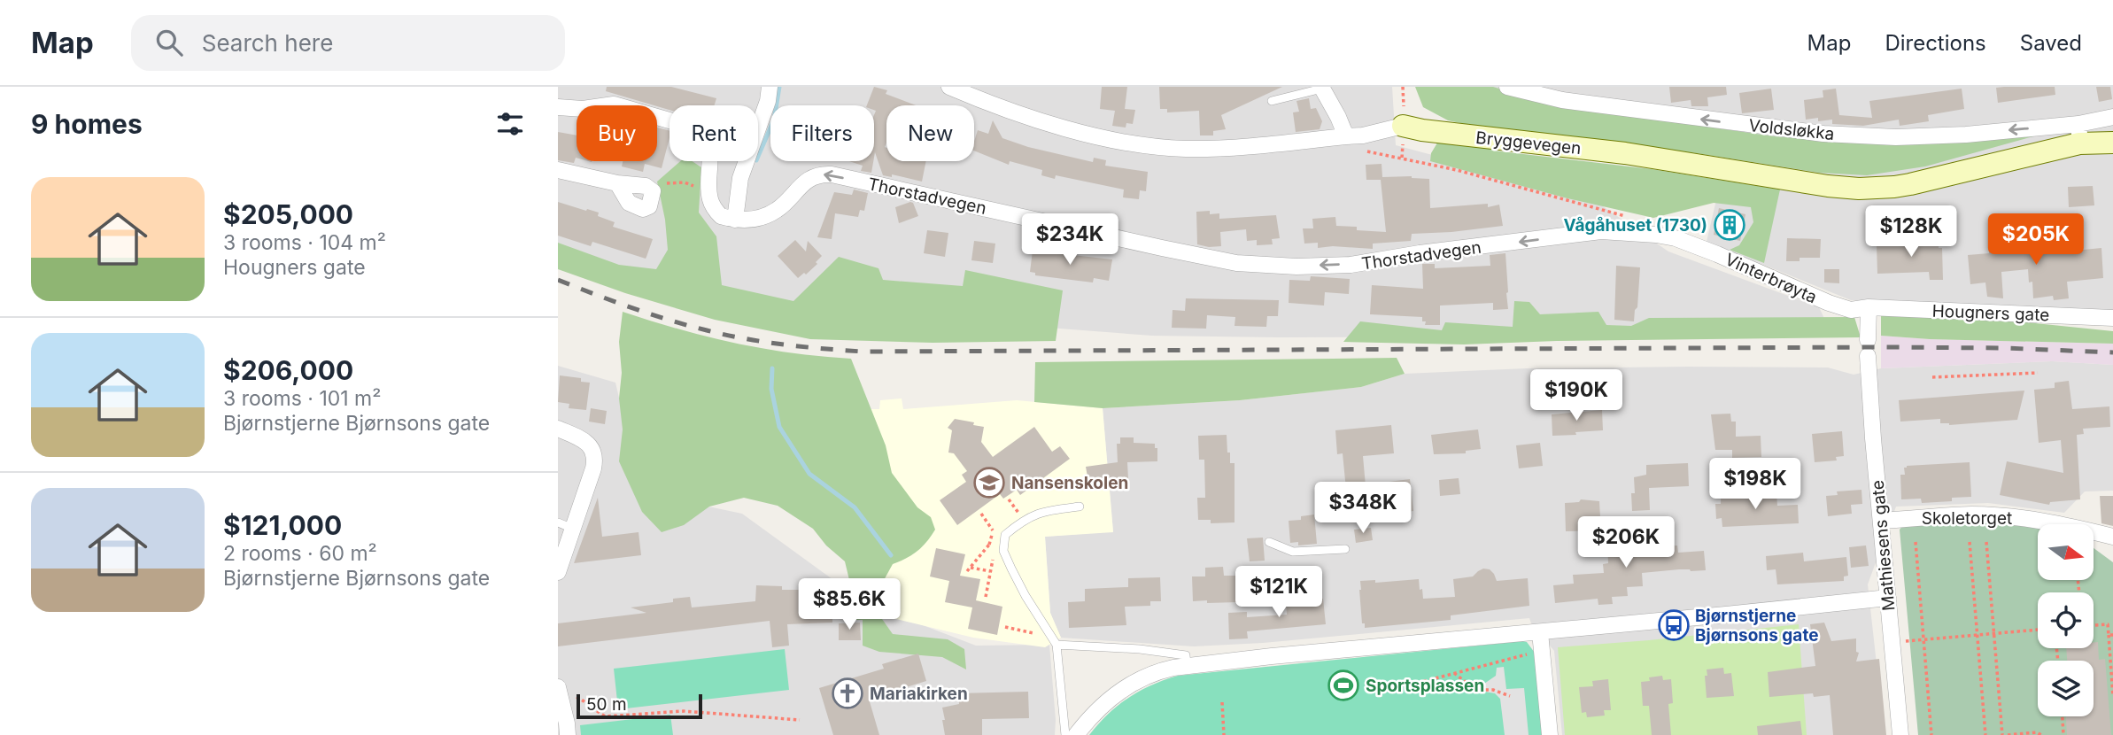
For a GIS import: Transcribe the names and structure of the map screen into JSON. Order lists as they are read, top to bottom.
{
  "streets": {
    "street": [
      "Voldsløkka",
      "Bryggevegen",
      "Thorstadvegen",
      "Vinterbrøyta",
      "Hougners gate",
      "Skoletorget",
      "Mathiesens gate"
    ]
  },
  "crossings": [
    ["Voldsløkka", "Bryggevegen"],
    ["Thorstadvegen", "Vinterbrøyta"],
    ["Vinterbrøyta", "Hougners gate"],
    ["Vinterbrøyta", "Mathiesens gate"],
    ["Hougners gate", "Mathiesens gate"],
    ["Skoletorget", "Mathiesens gate"]
  ],
  "one_way": ["Voldsløkka", "Thorstadvegen"],
  "places": {
    "building": ["Vågåhuset (1730)"],
    "school or university": ["Nansenskolen"],
    "bus stop": ["Bjørnstjerne Bjørnsons gate"],
    "sports": ["Sportsplassen"],
    "church": ["Mariakirken"]
  },
  "scale_bar": "50 m",
  "north": "right",
  "page": {
    "header": "Map",
    "search": "Search here",
    "nav": ["Map", "Directions", "Saved"],
    "heading": "9 homes",
    "chip": [
      "Buy",
      "Rent",
      "Filters",
      "New"
    ],
    "list": [
      {
        "name": "$205,000",
        "note": "3 rooms · 104 m² · Hougners gate"
      },
      {
        "name": "$206,000",
        "note": "3 rooms · 101 m² · Bjørnstjerne Bjørnsons gate"
      },
      {
        "name": "$121,000",
        "note": "2 rooms · 60 m² · Bjørnstjerne Bjørnsons gate"
      }
    ],
    "price": [
      "$128K",
      "$234K",
      "$205K",
      "$190K",
      "$198K",
      "$348K",
      "$206K",
      "$121K",
      "$85.6K"
    ],
    "scale": "50 m"
  }
}
